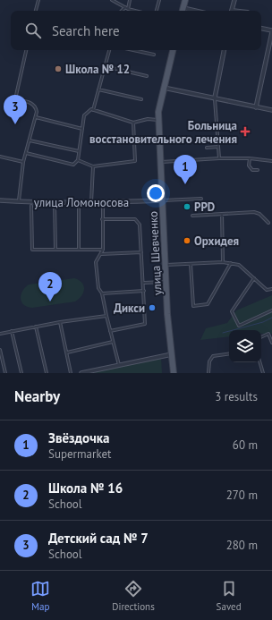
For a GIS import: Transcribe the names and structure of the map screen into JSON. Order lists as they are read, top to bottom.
{
  "streets": {
    "main road": ["улица Шевченко"],
    "street": ["улица Ломоносова"]
  },
  "crossings": [
    ["улица Ломоносова", "улица Шевченко"]
  ],
  "places": {
    "other": [
      "Школа № 12",
      "PPD",
      "Орхидея",
      "Дикси"
    ],
    "health": ["Больница восстановительного лечения"]
  },
  "page": {
    "search": "Search here",
    "pins": ["3", "1", "2"],
    "heading": ["Nearby", "3 results"],
    "list": [
      {
        "mark": "1",
        "name": "Звёздочка",
        "note": "Supermarket",
        "value": "60 m"
      },
      {
        "mark": "2",
        "name": "Школа № 16",
        "note": "School",
        "value": "270 m"
      },
      {
        "mark": "3",
        "name": "Детский сад № 7",
        "note": "School",
        "value": "280 m"
      }
    ],
    "nav": ["Map", "Directions", "Saved"]
  }
}
